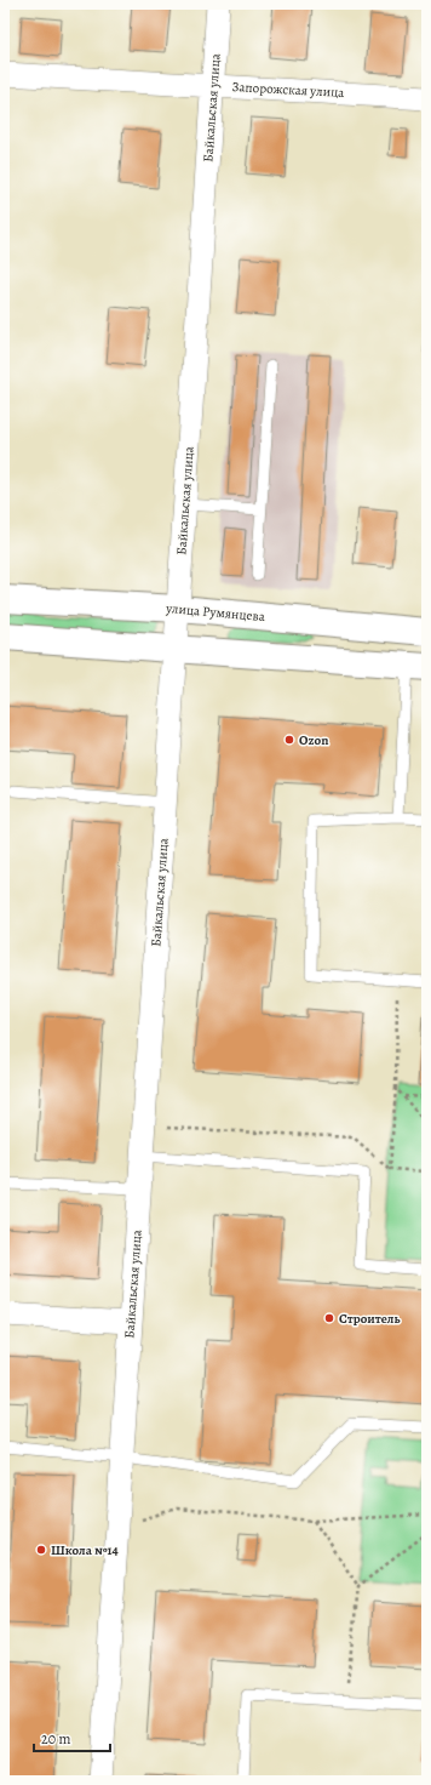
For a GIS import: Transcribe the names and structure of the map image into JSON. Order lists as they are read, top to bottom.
{
  "streets": {
    "main road": ["улица Румянцева"],
    "street": ["Запорожская улица", "Байкальская улица"]
  },
  "crossings": [
    ["Запорожская улица", "Байкальская улица"],
    ["Байкальская улица", "улица Румянцева"]
  ],
  "places": ["Ozon", "Строитель", "Школа №14"],
  "scale_bar": "20 m"
}
